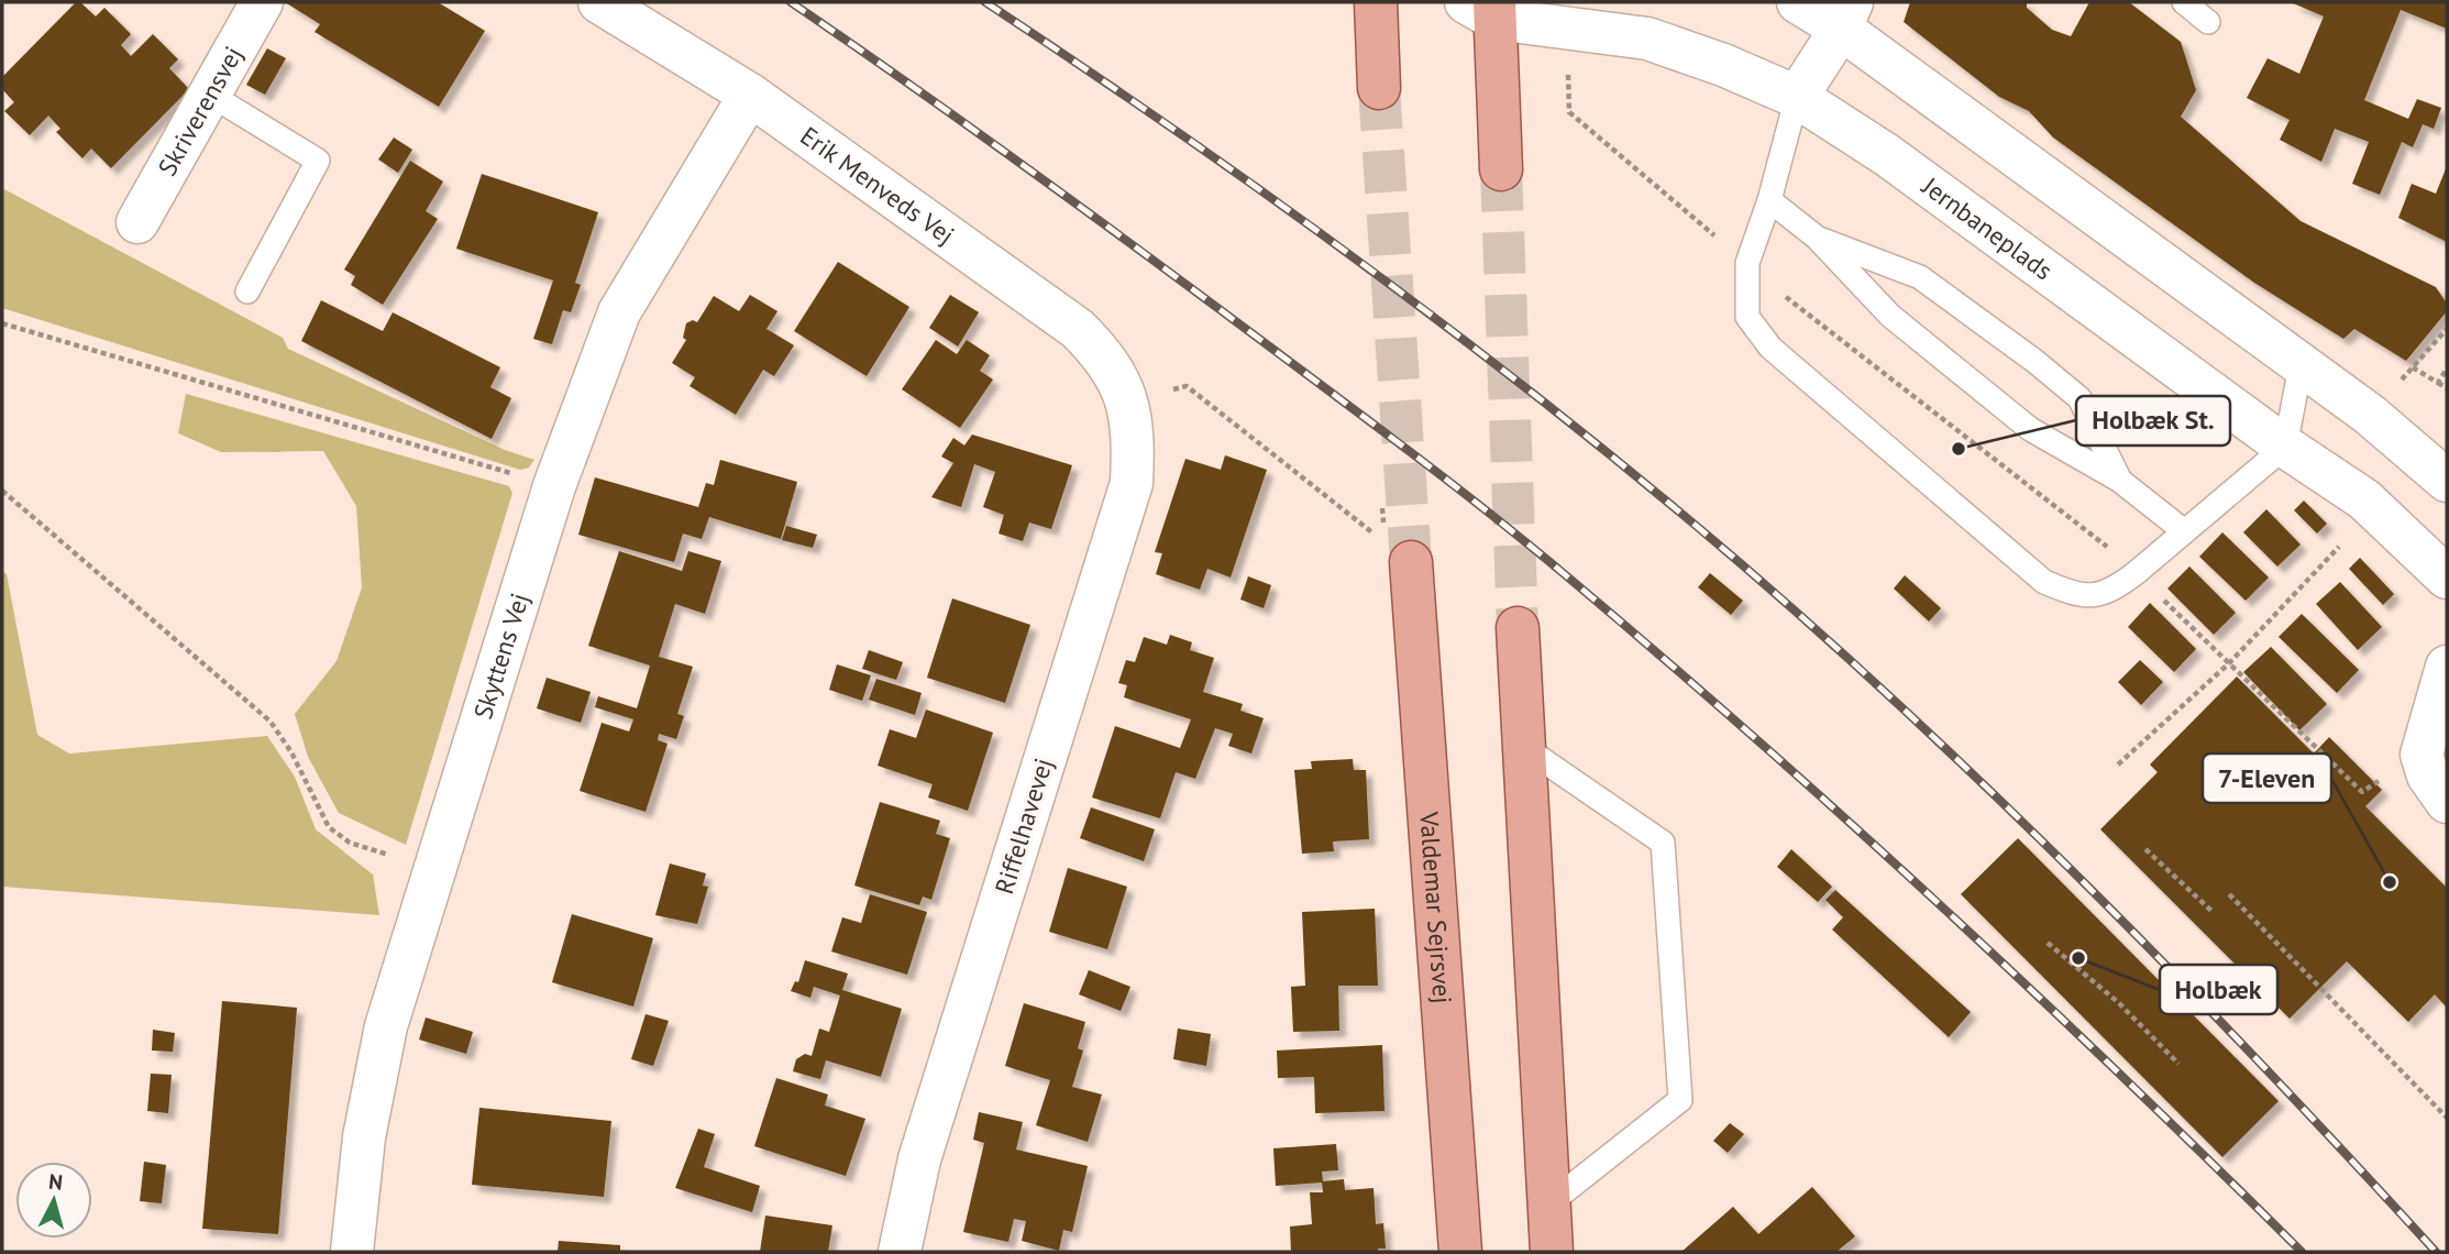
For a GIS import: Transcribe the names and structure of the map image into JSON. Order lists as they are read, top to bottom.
{
  "streets": {
    "main road": ["Valdemar Sejrsvej"],
    "street": [
      "Skriverensvej",
      "Erik Menveds Vej",
      "Jernbaneplads",
      "Skyttens Vej",
      "Riffelhavevej"
    ]
  },
  "crossings": [
    ["Erik Menveds Vej", "Skyttens Vej"],
    ["Erik Menveds Vej", "Riffelhavevej"]
  ],
  "places": ["Holbæk St.", "7-Eleven", "Holbæk"],
  "north": "top"
}
